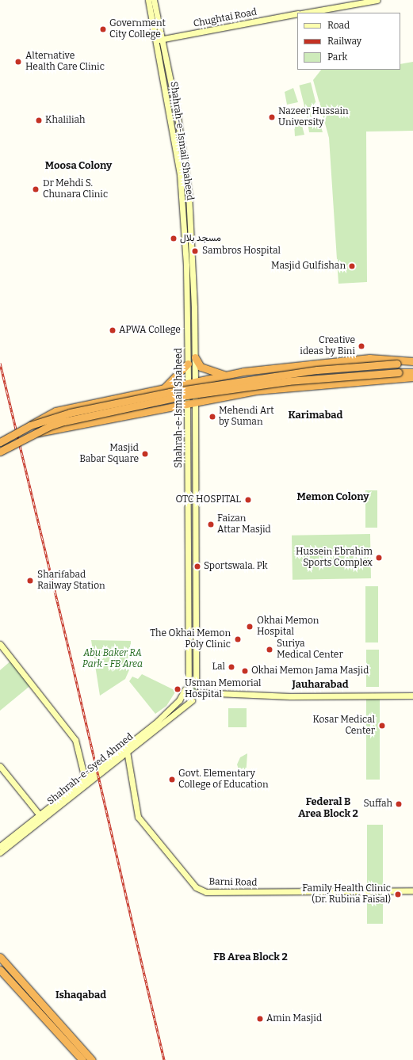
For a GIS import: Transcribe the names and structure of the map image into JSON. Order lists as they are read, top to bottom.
{
  "streets": {
    "main road": [
      "Chughtai Road",
      "Shahrah-e-Ismail Shaheed",
      "Shahrah-e-Syed Ahmed",
      "Barni Road"
    ]
  },
  "crossings": [
    ["Chughtai Road", "Shahrah-e-Ismail Shaheed"],
    ["Shahrah-e-Ismail Shaheed", "Shahrah-e-Syed Ahmed"],
    ["Shahrah-e-Syed Ahmed", "Barni Road"]
  ],
  "districts": [
    "Moosa Colony",
    "Karimabad",
    "Memon Colony",
    "Jauharabad",
    "Federal B Area Block 2",
    "FB Area Block 2",
    "Ishaqabad"
  ],
  "parks": ["Abu Baker RA Park - FB Area"],
  "places": [
    "Government City College",
    "Alternative Health Care Clinic",
    "Nazeer Hussain University",
    "Khaliliah",
    "Dr Mehdi S. Chunara Clinic",
    "مسجد بلال",
    "Sambros Hospital",
    "Masjid Gulfishan",
    "APWA College",
    "Creative ideas by Bini",
    "Mehendi Art by Suman",
    "Masjid Babar Square",
    "OTC HOSPITAL",
    "Faizan Attar Masjid",
    "Hussein Ebrahim Sports Complex",
    "Sportswala. Pk",
    "Sharifabad Railway Station",
    "Okhai Memon Hospital",
    "The Okhai Memon Poly Clinic",
    "Suriya Medical Center",
    "Lal",
    "Okhai Memon Jama Masjid",
    "Usman Memorial Hospital",
    "Kosar Medical Center",
    "Govt. Elementary College of Education",
    "Suffah",
    "Family Health Clinic (Dr. Rubina Faisal)",
    "Amin Masjid"
  ],
  "legend": ["Road", "Railway", "Park"]
}
